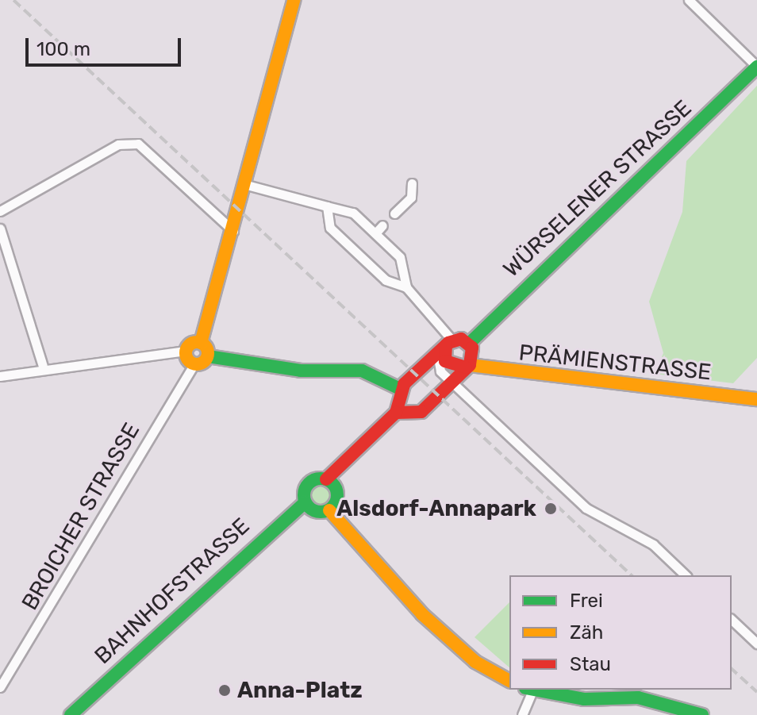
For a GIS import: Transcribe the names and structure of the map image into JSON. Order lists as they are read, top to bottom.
{
  "streets": {
    "street": [
      "WÜRSELENER STRASSE",
      "PRÄMIENSTRASSE",
      "BROICHER STRASSE",
      "BAHNHOFSTRASSE"
    ]
  },
  "places": ["Alsdorf-Annapark", "Anna-Platz"],
  "legend": ["Frei", "Zäh", "Stau"],
  "scale_bar": "100 m"
}
